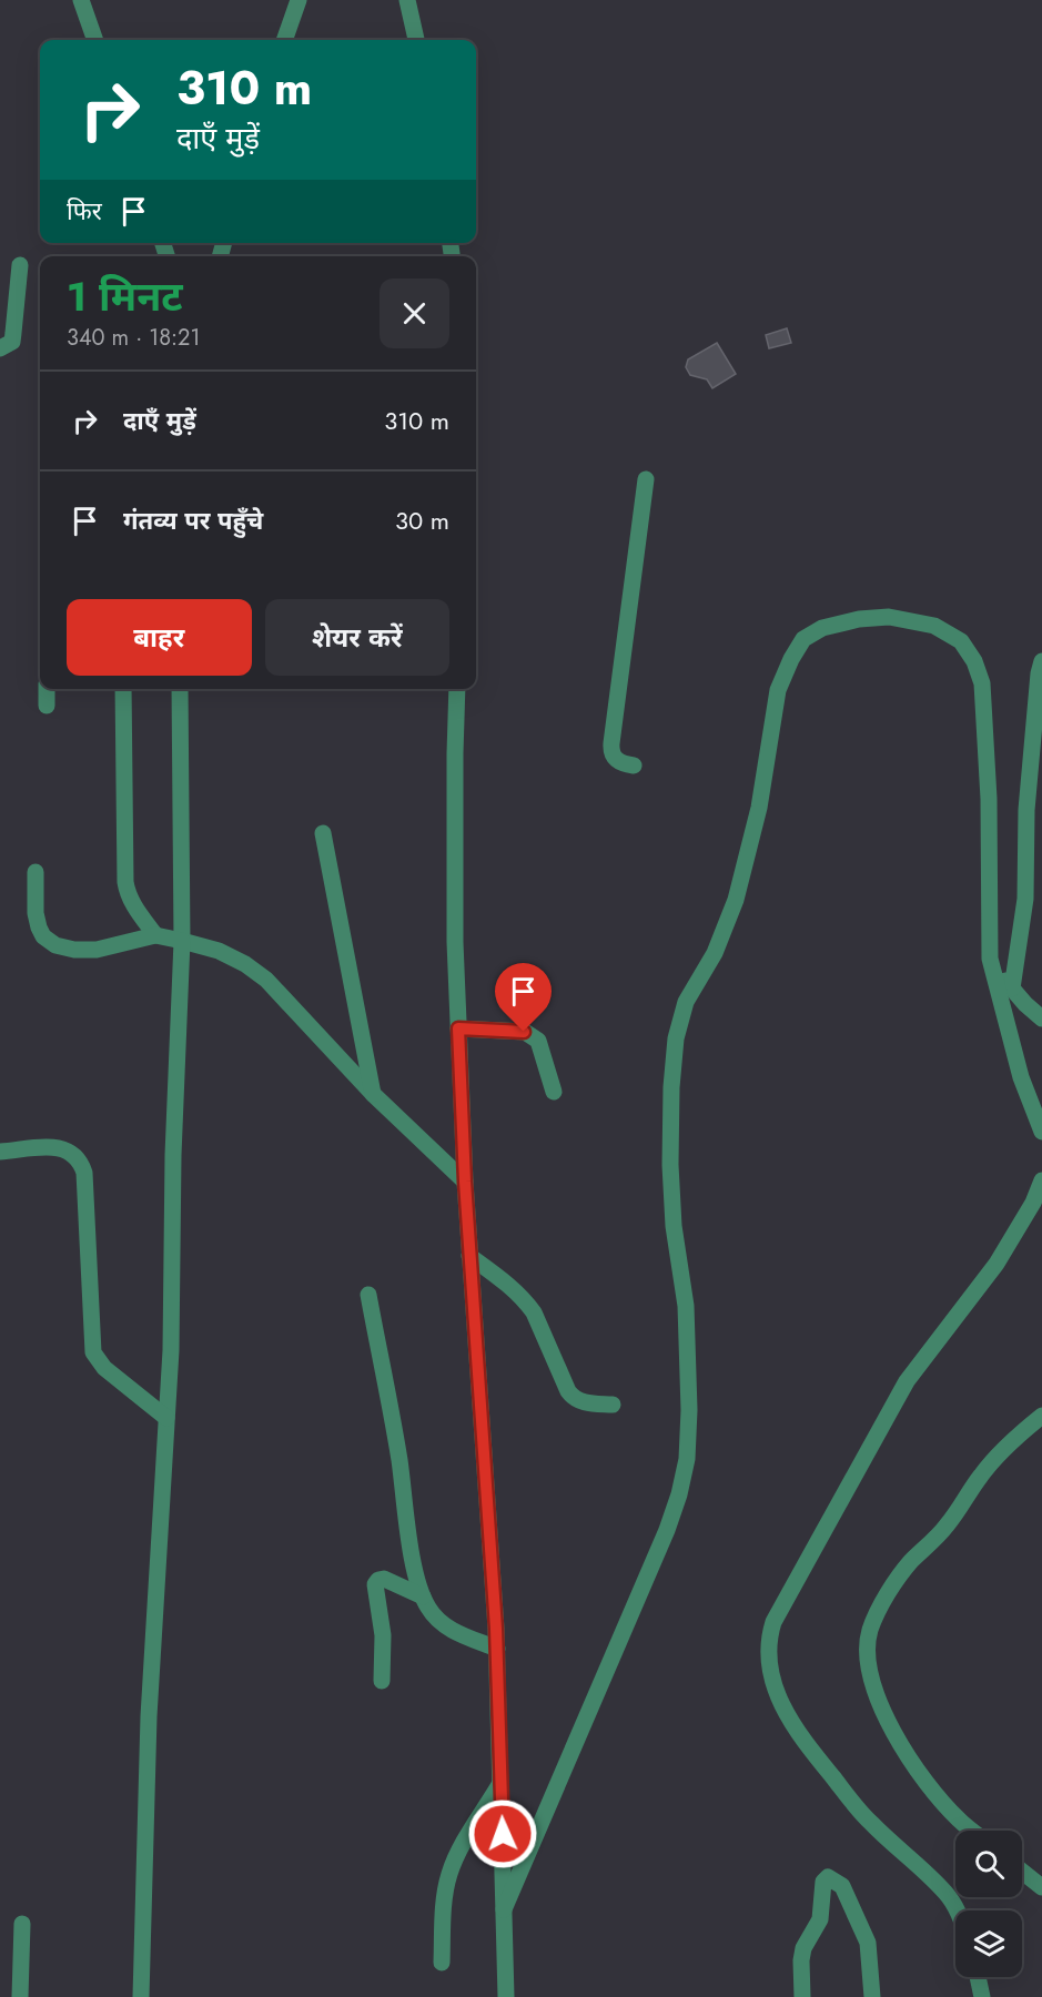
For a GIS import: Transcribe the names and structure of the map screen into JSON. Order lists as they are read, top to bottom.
{
  "page": {
    "turn": ["310 m", "दाएँ मुड़ें"],
    "then": "फिर",
    "heading": ["1 मिनट", "340 m · 18:21"],
    "list": [
      {
        "name": "दाएँ मुड़ें",
        "value": "310 m"
      },
      {
        "name": "गंतव्य पर पहुँचे",
        "value": "30 m"
      }
    ],
    "buttons": ["बाहर", "शेयर करें"]
  }
}
